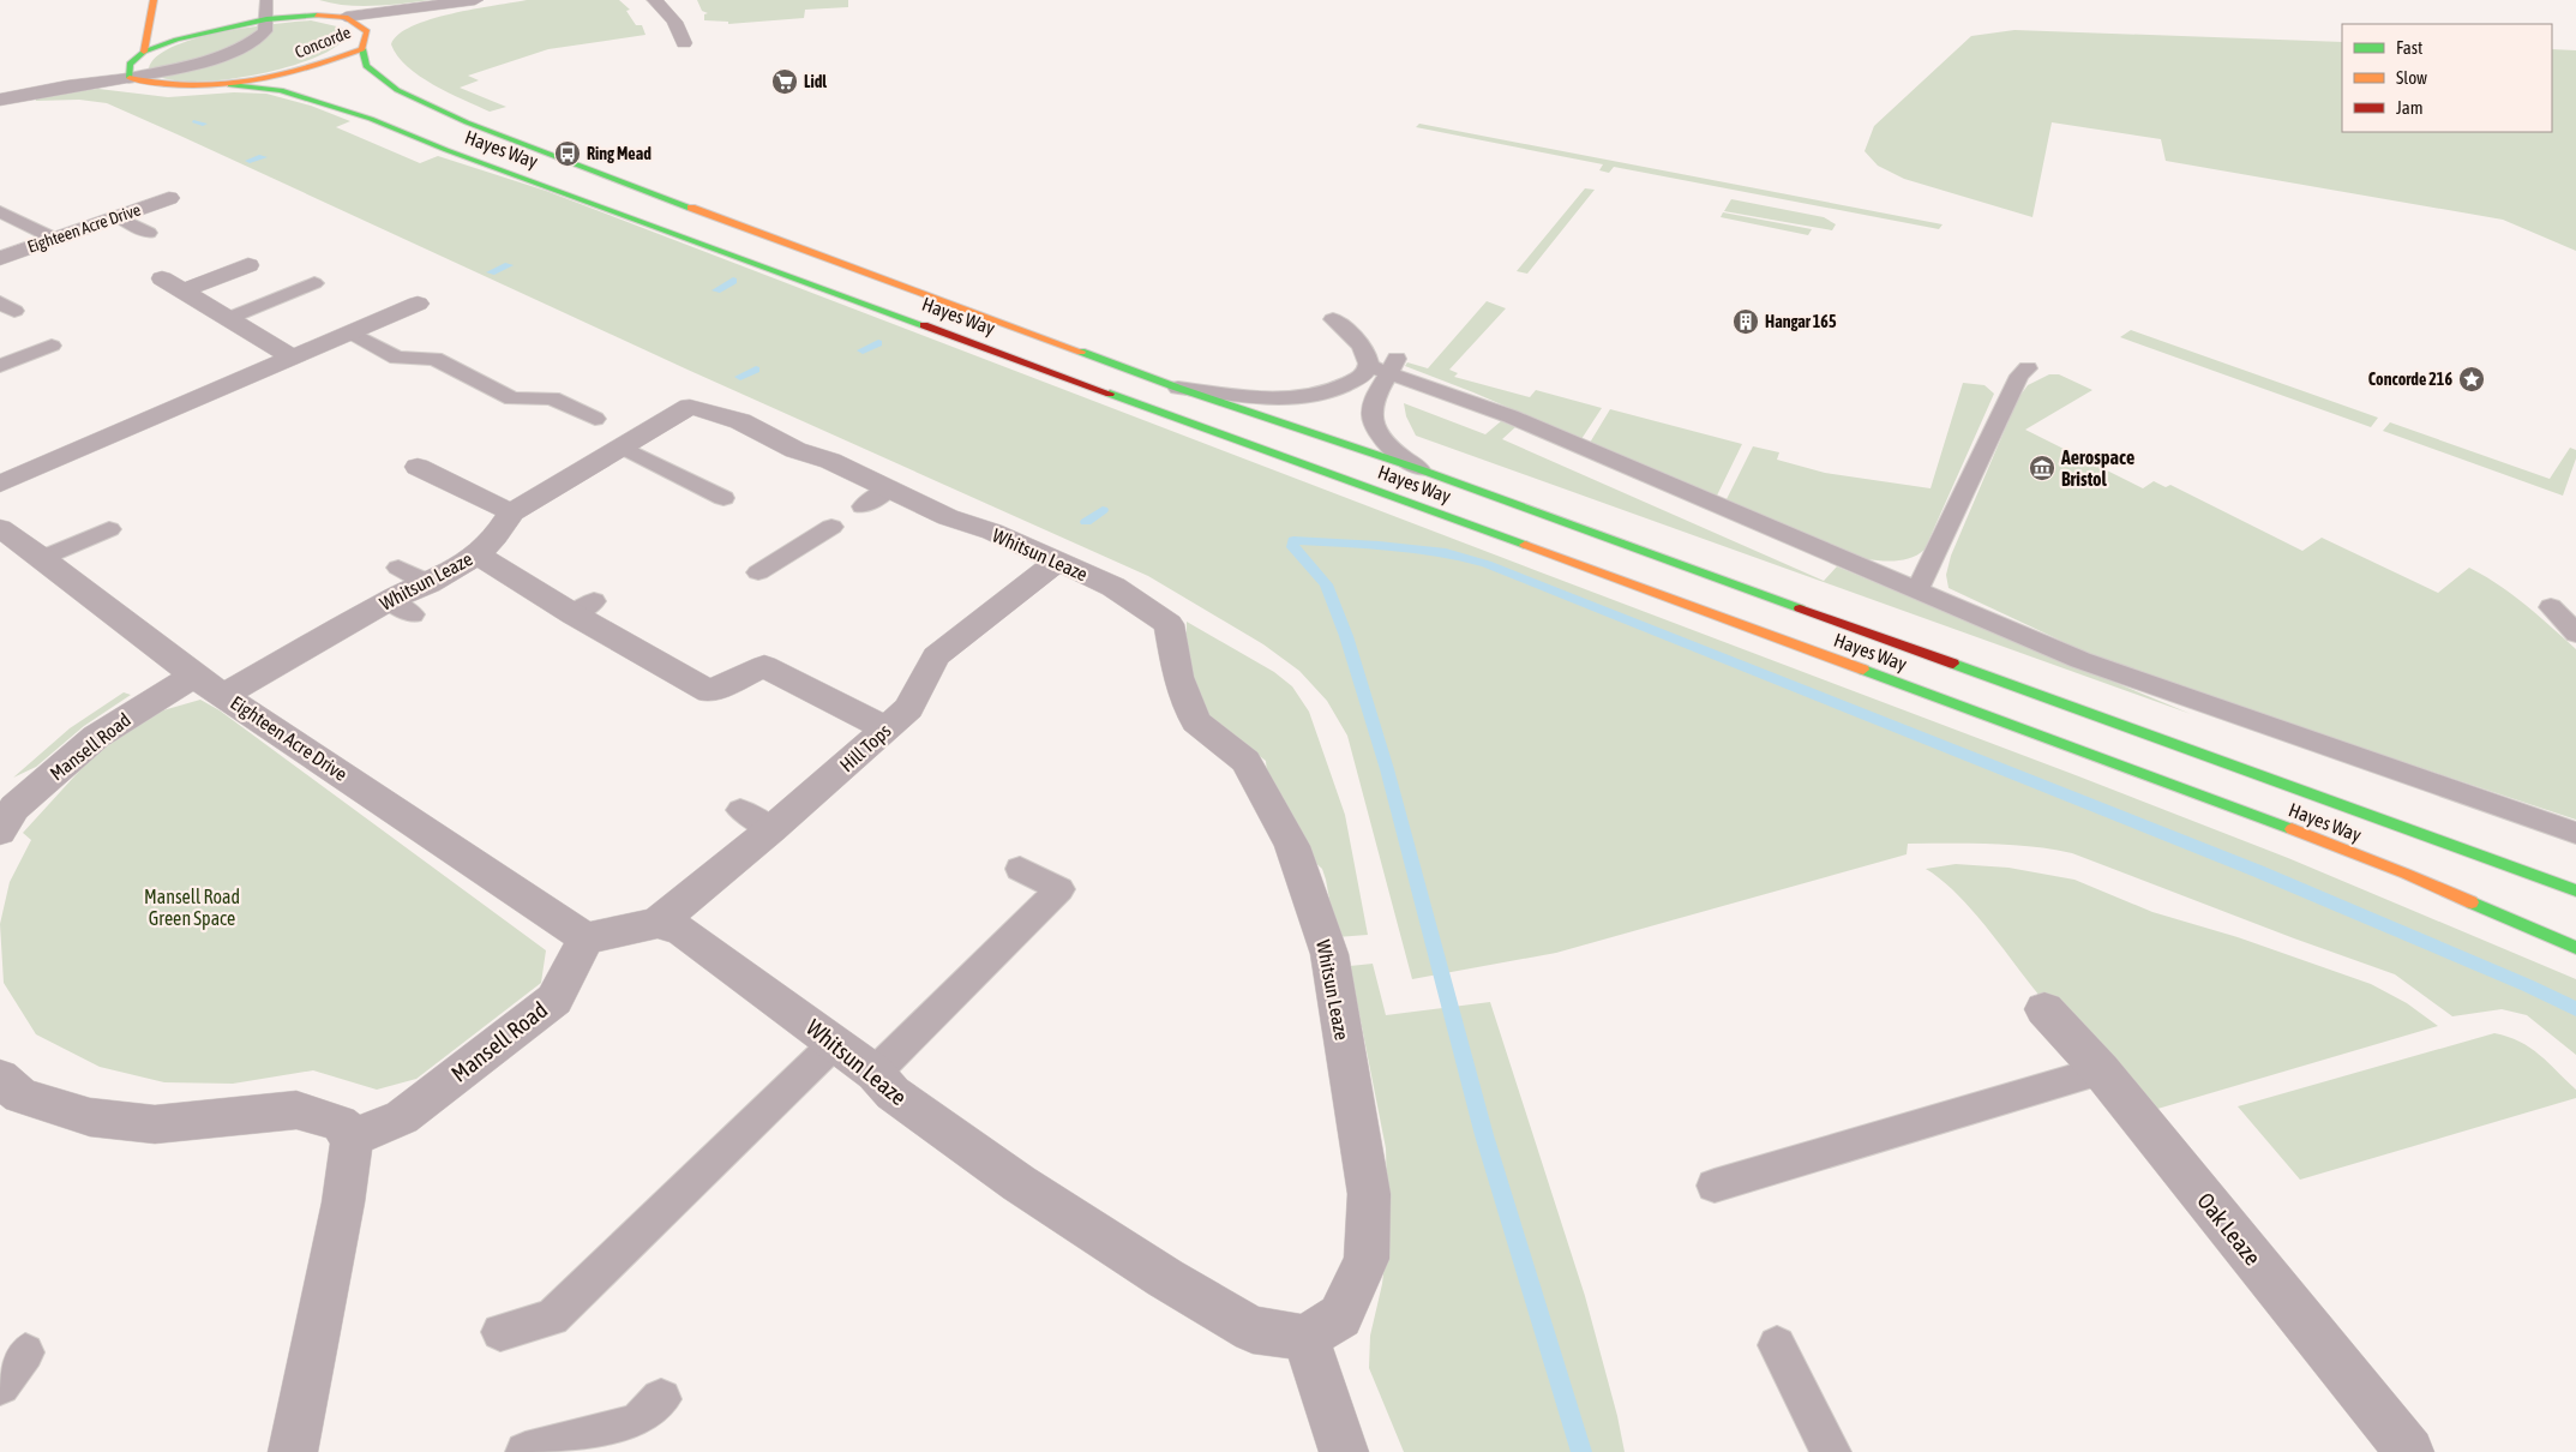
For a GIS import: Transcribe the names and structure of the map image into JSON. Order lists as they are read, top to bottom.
{
  "streets": {
    "street": [
      "Concorde",
      "Hayes Way",
      "Eighteen Acre Drive",
      "Whitsun Leaze",
      "Mansell Road",
      "Hill Tops",
      "Oak Leaze"
    ]
  },
  "crossings": [
    ["Concorde", "Hayes Way"],
    ["Eighteen Acre Drive", "Whitsun Leaze"],
    ["Eighteen Acre Drive", "Mansell Road"],
    ["Whitsun Leaze", "Hill Tops"]
  ],
  "parks": ["Mansell Road Green Space"],
  "places": {
    "supermarket": ["Lidl"],
    "bus stop": ["Ring Mead"],
    "building": ["Hangar 165"],
    "place": ["Concorde 216"],
    "museum": ["Aerospace Bristol"]
  },
  "legend": ["Fast", "Slow", "Jam"]
}
